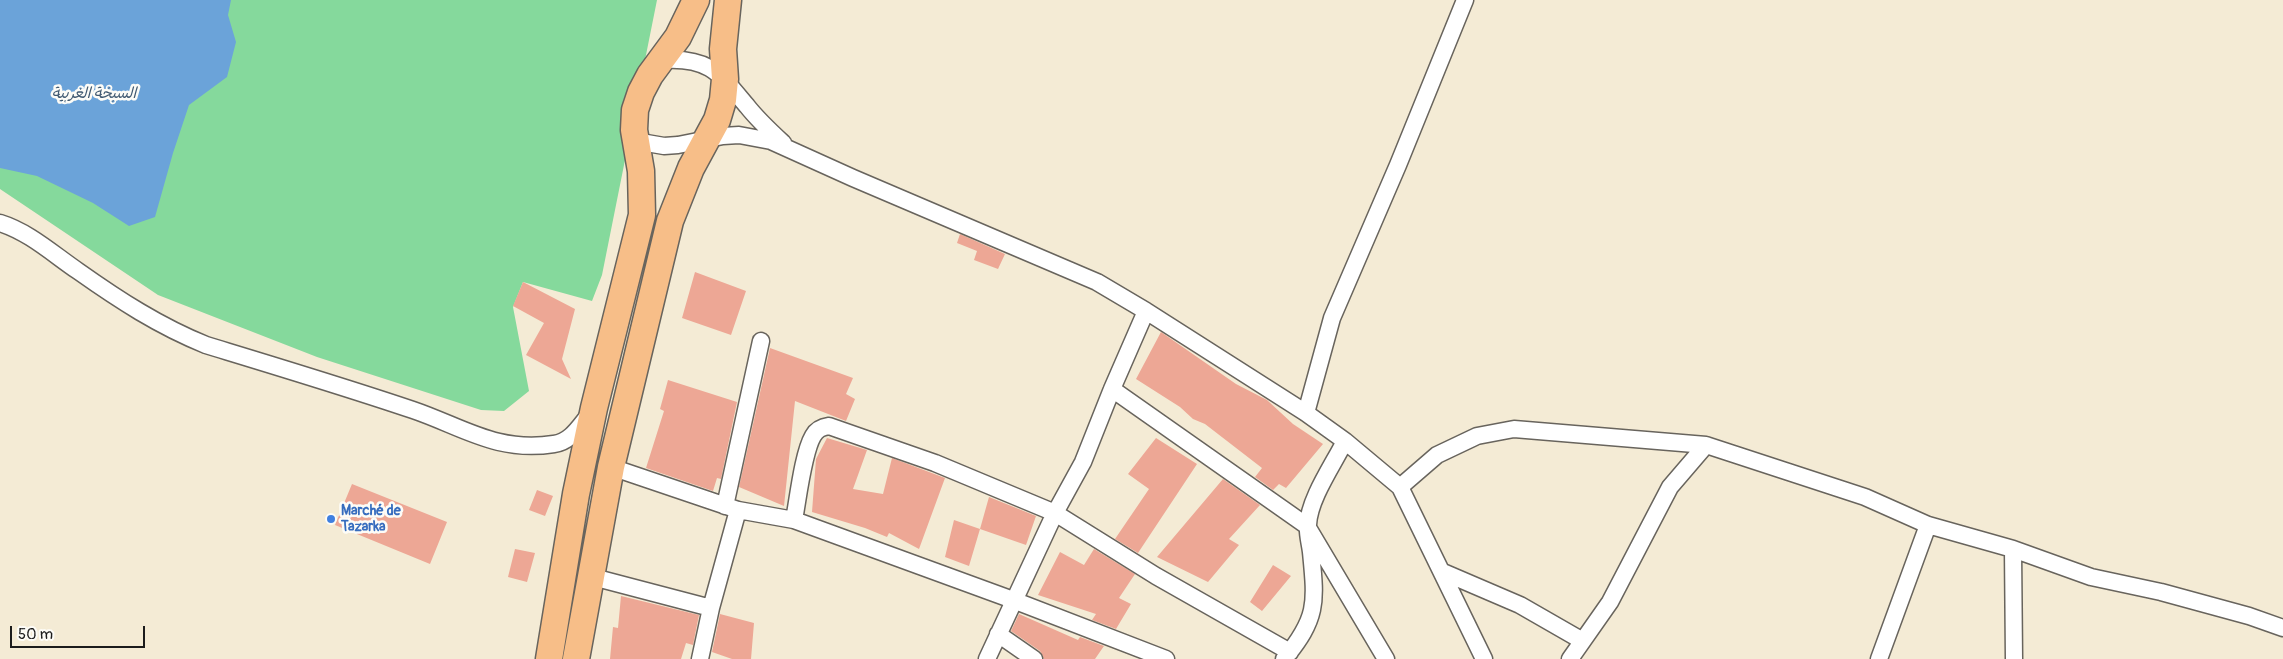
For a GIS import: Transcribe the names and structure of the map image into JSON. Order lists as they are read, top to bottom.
{
  "water": ["السبخة الغربية"],
  "places": ["Marché de Tazarka"],
  "scale_bar": "50 m"
}
